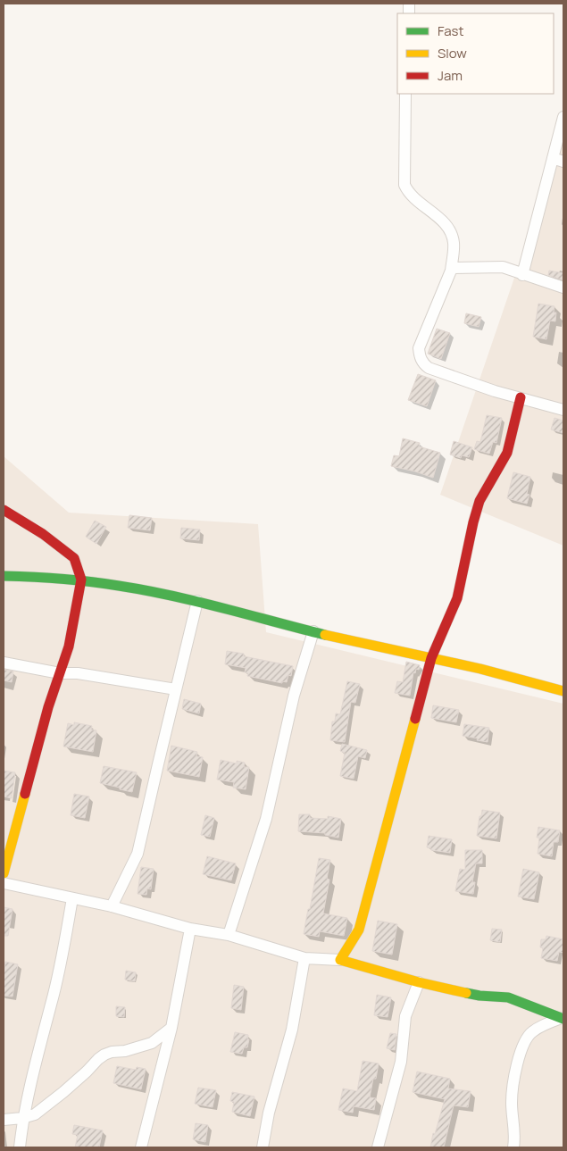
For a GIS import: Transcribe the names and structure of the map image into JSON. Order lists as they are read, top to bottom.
{
  "legend": ["Fast", "Slow", "Jam"]
}
